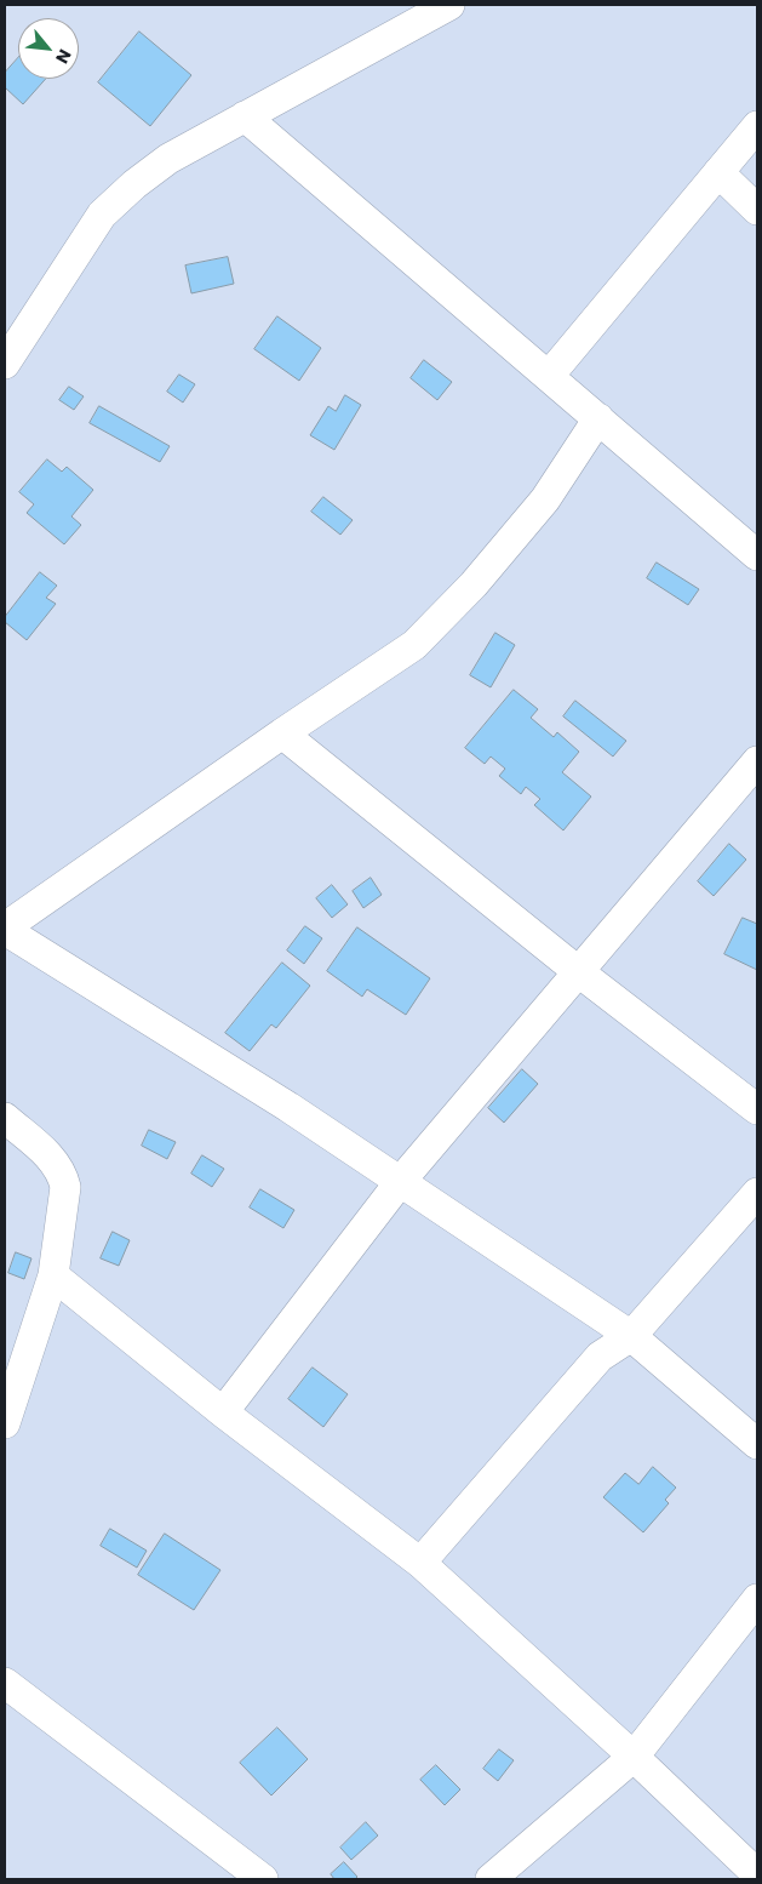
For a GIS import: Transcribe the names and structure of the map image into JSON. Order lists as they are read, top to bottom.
{
  "north": "bottom right"
}
